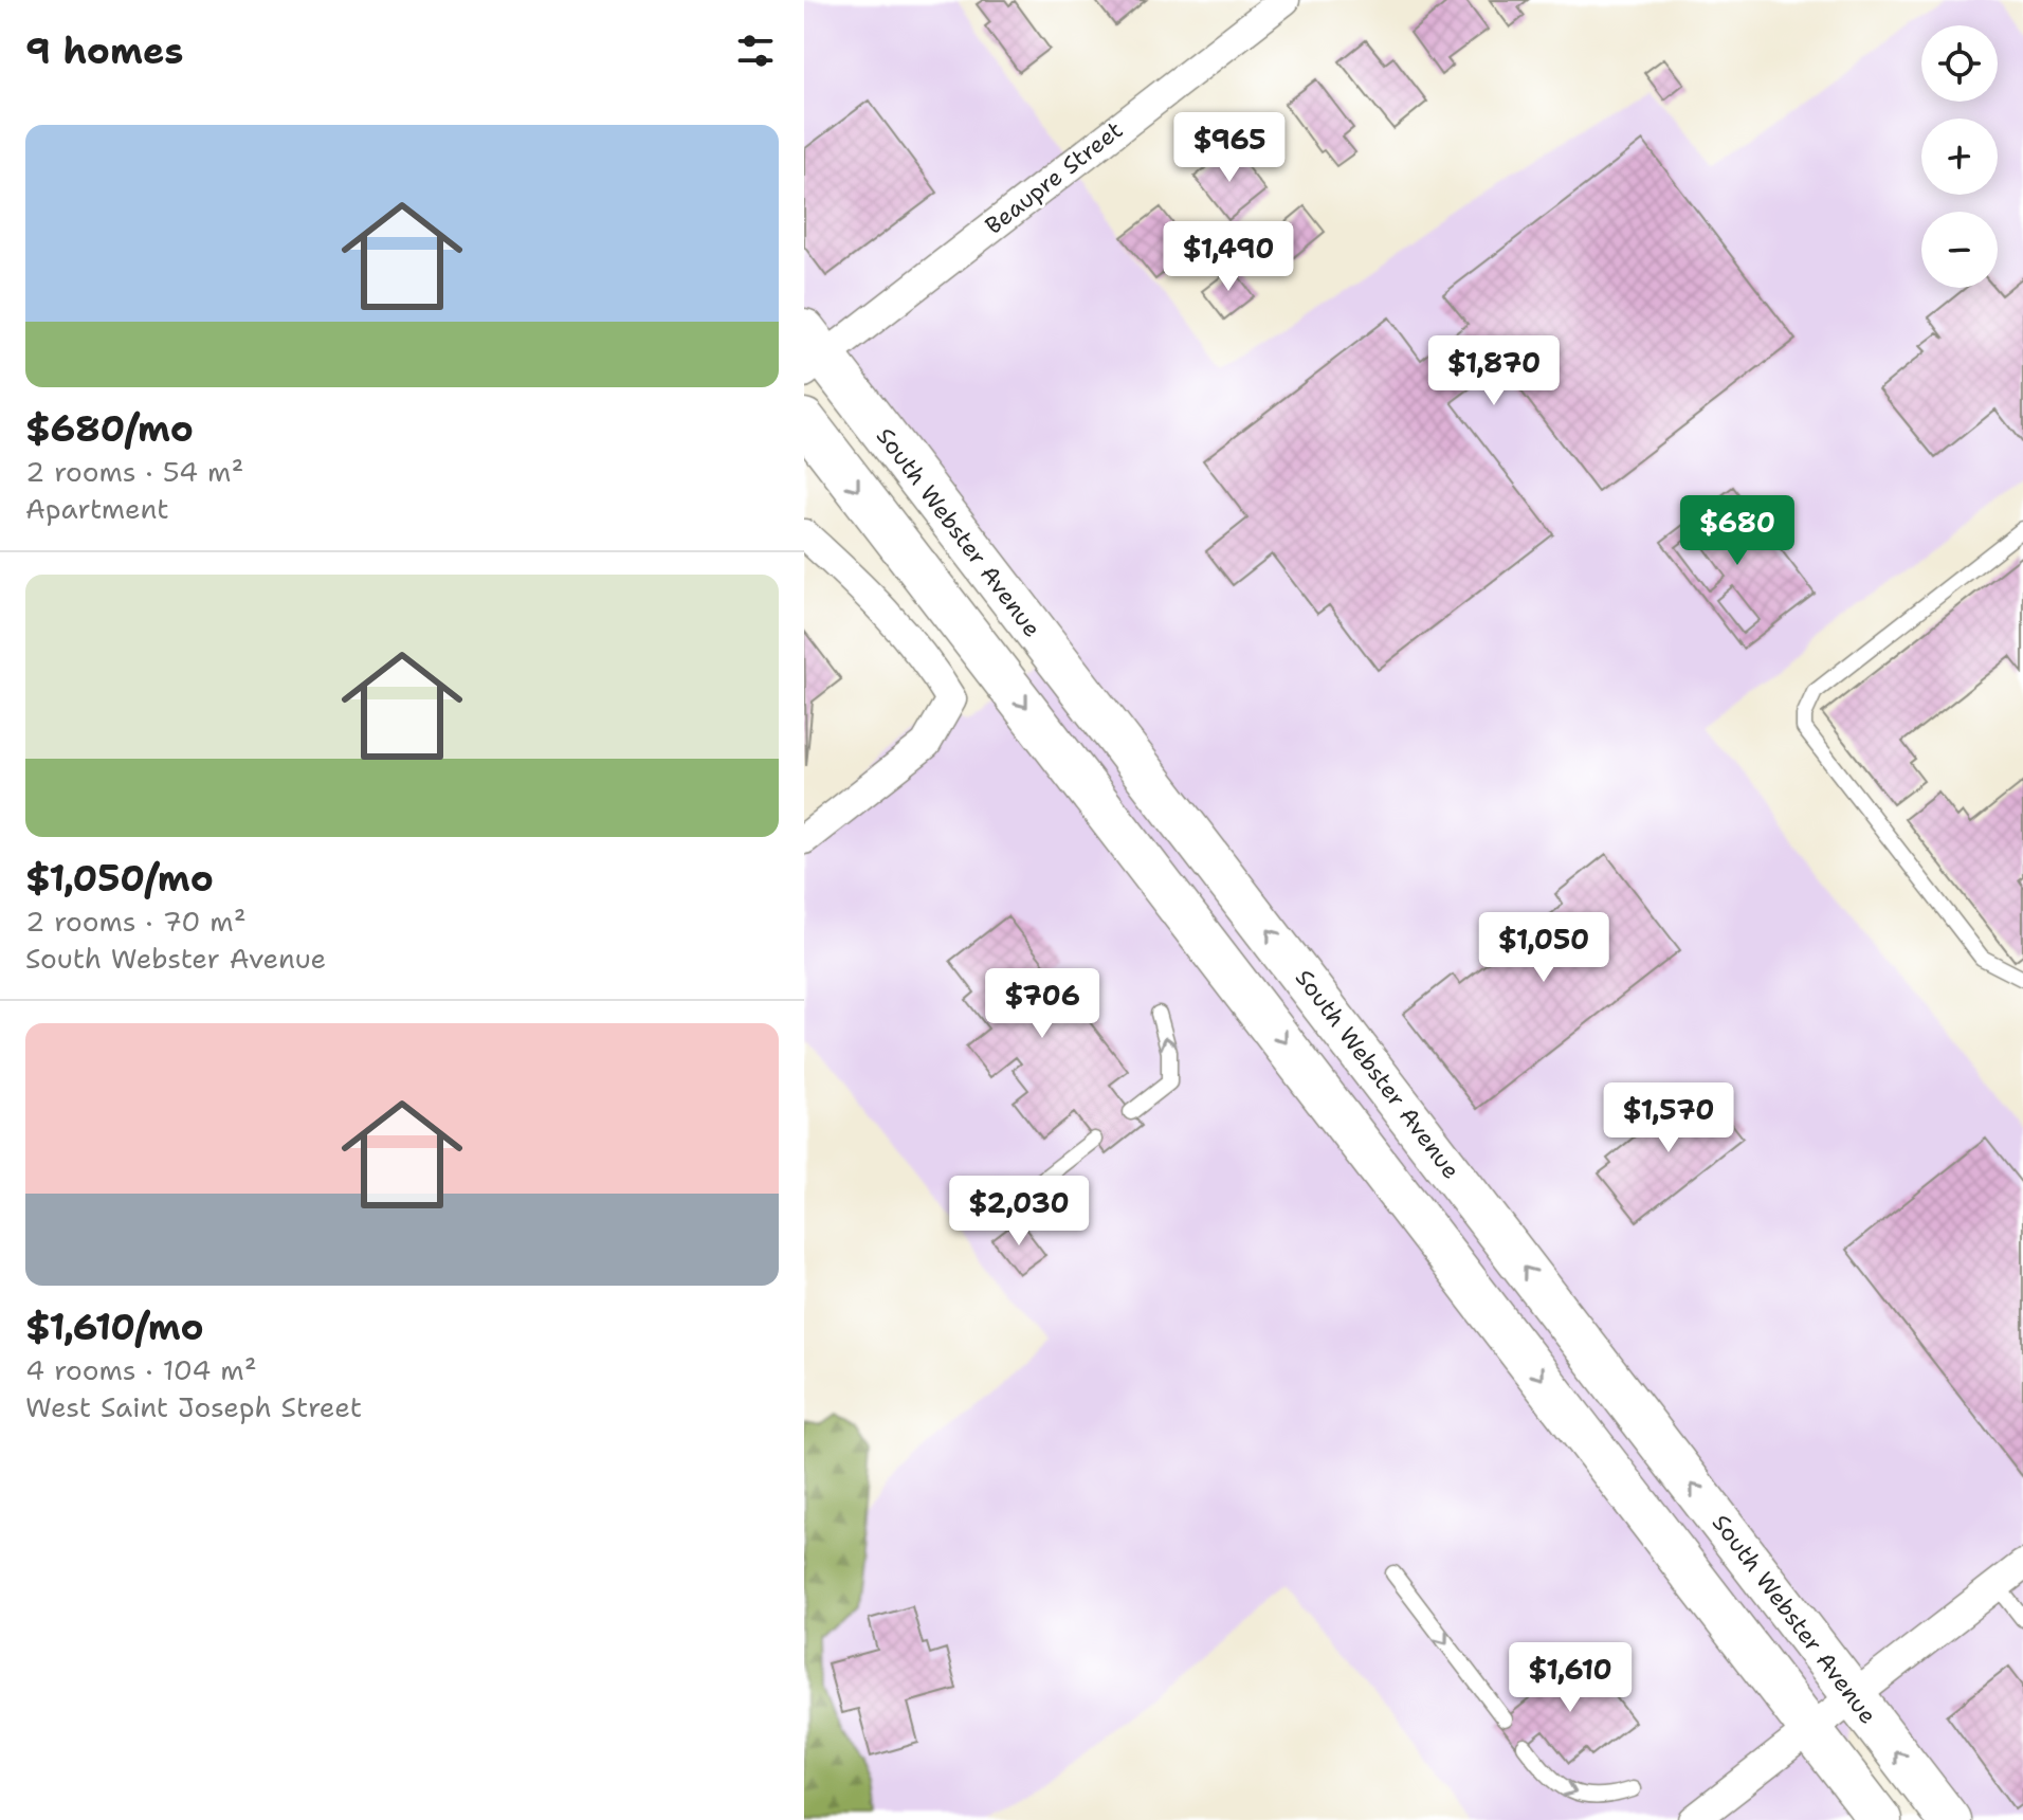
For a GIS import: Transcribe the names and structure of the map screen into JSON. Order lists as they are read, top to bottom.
{
  "streets": {
    "main road": ["South Webster Avenue"],
    "street": ["Beaupre Street"]
  },
  "crossings": [
    ["Beaupre Street", "South Webster Avenue"]
  ],
  "page": {
    "heading": "9 homes",
    "map_buttons": ["+", "−"],
    "list": [
      {
        "name": "$680/mo",
        "note": "2 rooms · 54 m² · Apartment"
      },
      {
        "name": "$1,050/mo",
        "note": "2 rooms · 70 m² · South Webster Avenue"
      },
      {
        "name": "$1,610/mo",
        "note": "4 rooms · 104 m² · West Saint Joseph Street"
      }
    ],
    "price": [
      "$965",
      "$1,490",
      "$1,870",
      "$680",
      "$1,050",
      "$706",
      "$1,570",
      "$2,030",
      "$1,610"
    ]
  }
}
